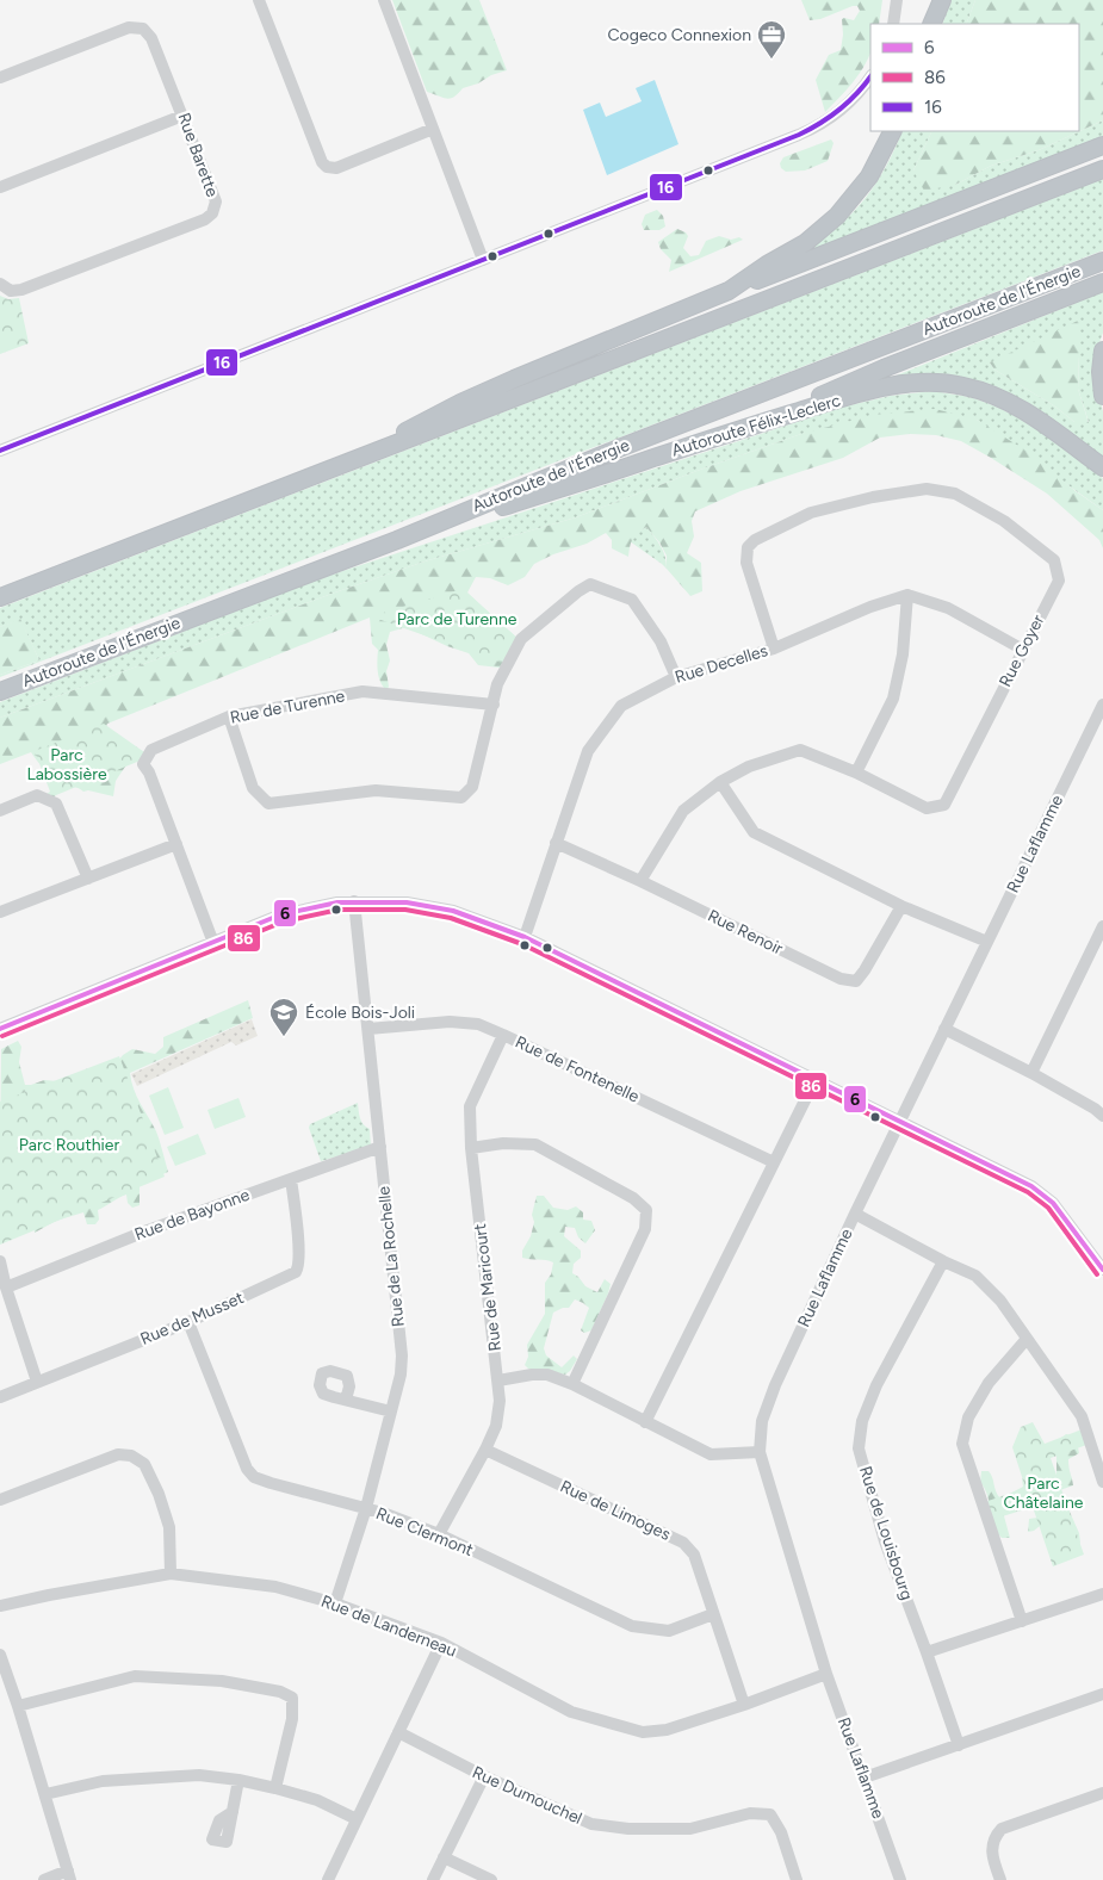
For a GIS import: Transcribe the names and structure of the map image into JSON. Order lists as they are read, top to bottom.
{
  "streets": {
    "highway": ["Autoroute de l'Énergie", "Autoroute Félix-Leclerc"],
    "street": [
      "Rue Barette",
      "Rue Goyer",
      "Rue Decelles",
      "Rue de Turenne",
      "Rue Laflamme",
      "Rue Renoir",
      "Rue de Fontenelle",
      "Rue de Bayonne",
      "Rue de La Rochelle",
      "Rue de Maricourt",
      "Rue de Musset",
      "Rue de Limoges",
      "Rue Clermont",
      "Rue de Louisbourg",
      "Rue de Landerneau",
      "Rue Dumouchel"
    ]
  },
  "crossings": [
    ["Autoroute de l'Énergie", "Autoroute Félix-Leclerc"],
    ["Rue Goyer", "Rue Decelles"],
    ["Rue Goyer", "Rue Renoir"],
    ["Rue Decelles", "Rue Renoir"],
    ["Rue Laflamme", "Rue de Landerneau"],
    ["Rue de Fontenelle", "Rue de La Rochelle"],
    ["Rue de Fontenelle", "Rue de Maricourt"],
    ["Rue de Bayonne", "Rue de La Rochelle"],
    ["Rue de Bayonne", "Rue de Musset"],
    ["Rue de La Rochelle", "Rue Clermont"],
    ["Rue de La Rochelle", "Rue de Landerneau"],
    ["Rue de Maricourt", "Rue de Limoges"],
    ["Rue de Maricourt", "Rue Clermont"],
    ["Rue de Musset", "Rue Clermont"],
    ["Rue de Limoges", "Rue Clermont"],
    ["Rue de Limoges", "Rue de Landerneau"]
  ],
  "parks": [
    "Parc de Turenne",
    "Parc Labossière",
    "Parc Routhier",
    "Parc Châtelaine"
  ],
  "places": {
    "office": ["Cogeco Connexion"],
    "school or university": ["École Bois-Joli"]
  },
  "lines": ["transit line 16", "transit line 6", "transit line 86"],
  "legend": ["6", "86", "16"]
}
